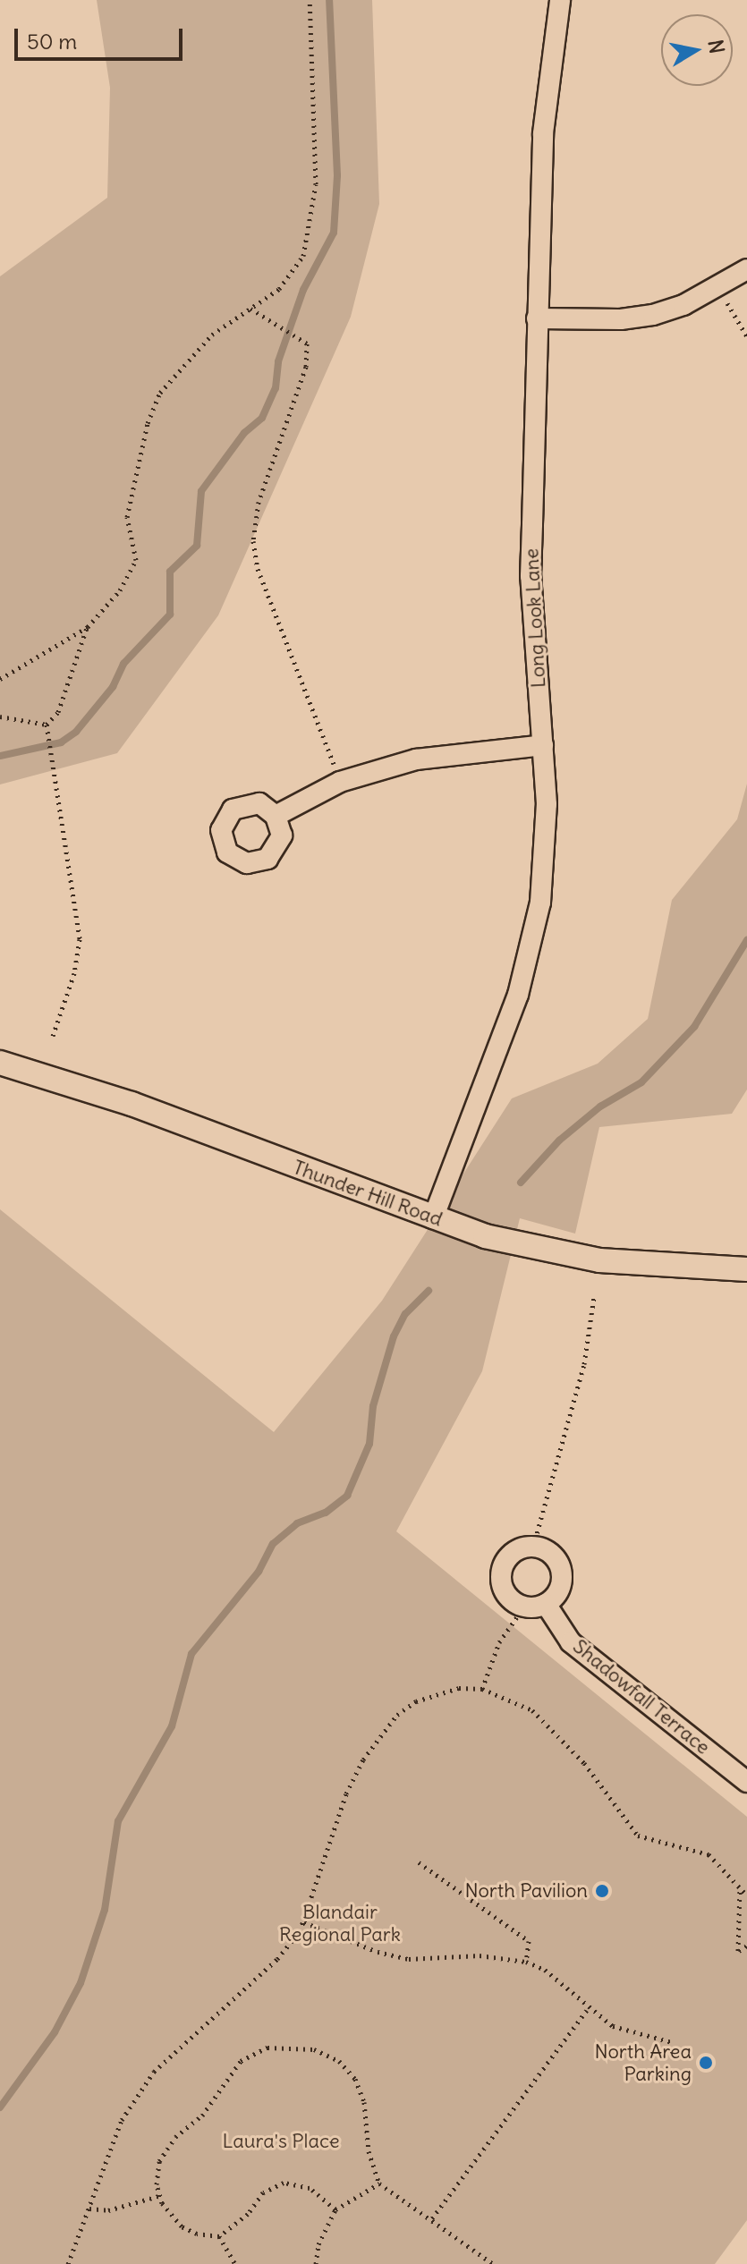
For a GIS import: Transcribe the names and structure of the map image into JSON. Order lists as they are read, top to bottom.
{
  "streets": {
    "street": ["Long Look Lane", "Thunder Hill Road", "Shadowfall Terrace"]
  },
  "crossings": [
    ["Long Look Lane", "Thunder Hill Road"]
  ],
  "parks": ["Blandair Regional Park", "Laura's Place"],
  "places": ["North Pavilion", "North Area Parking"],
  "scale_bar": "50 m",
  "north": "right"
}
